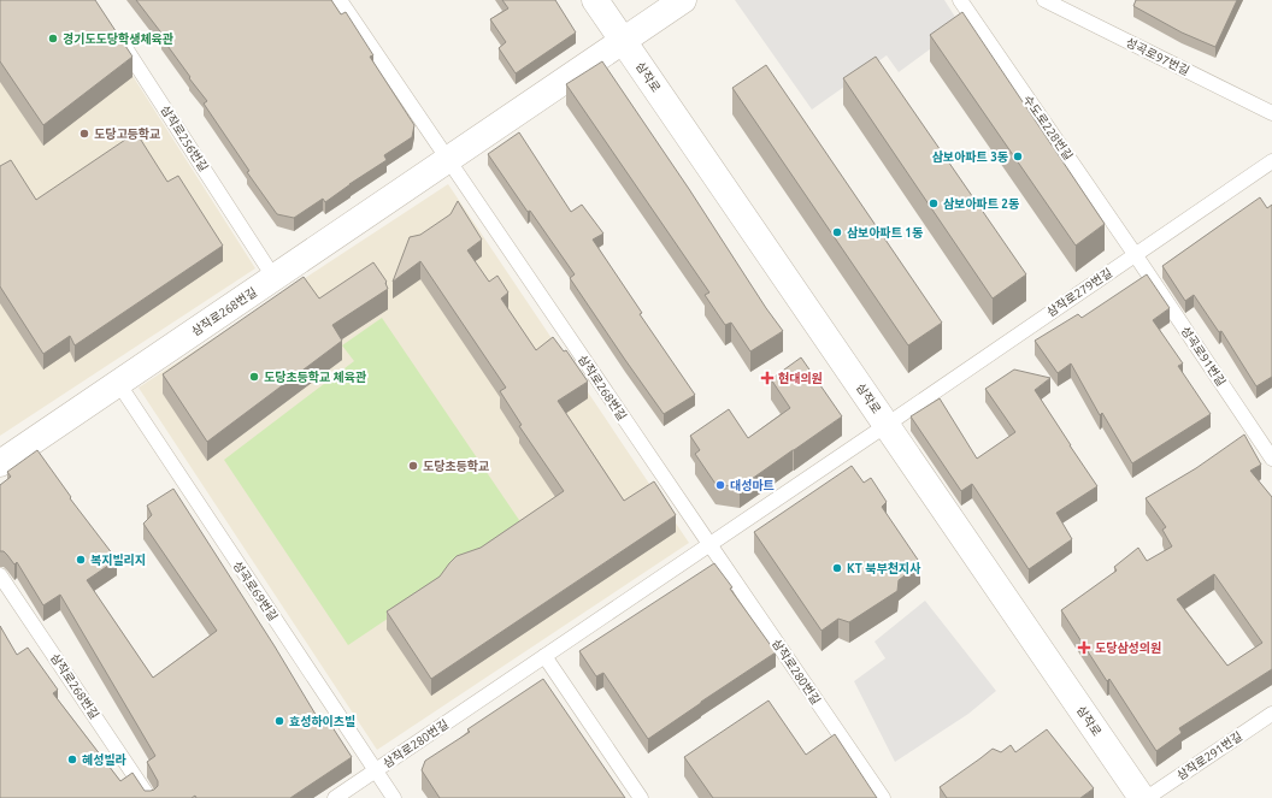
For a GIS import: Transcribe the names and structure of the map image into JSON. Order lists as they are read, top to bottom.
{
  "streets": {
    "street": ["삼작로", "삼작로268번길"],
    "lane": [
      "성곡로97번길",
      "수도로228번길",
      "삼작로256번길",
      "삼작로279번길",
      "성곡로91번길",
      "성곡로69번길",
      "삼작로280번길",
      "삼작로291번길"
    ]
  },
  "crossings": [
    ["삼작로", "삼작로279번길"],
    ["삼작로", "삼작로268번길"],
    ["삼작로", "삼작로280번길"],
    ["수도로228번길", "삼작로279번길"],
    ["수도로228번길", "성곡로91번길"],
    ["삼작로256번길", "삼작로268번길"],
    ["삼작로279번길", "성곡로91번길"],
    ["삼작로279번길", "삼작로280번길"],
    ["삼작로268번길", "성곡로69번길"],
    ["삼작로268번길", "삼작로280번길"],
    ["성곡로69번길", "삼작로280번길"]
  ],
  "places": {
    "other": [
      "경기도도당학생체육관",
      "도당고등학교",
      "삼보아파트 3동",
      "삼보아파트 2동",
      "삼보아파트 1동",
      "도당초등학교 체육관",
      "도당초등학교",
      "대성마트",
      "복지빌리지",
      "KT 북부천지사",
      "효성하이츠빌",
      "혜성빌라"
    ],
    "health": ["현대의원", "도당삼성의원"]
  }
}
